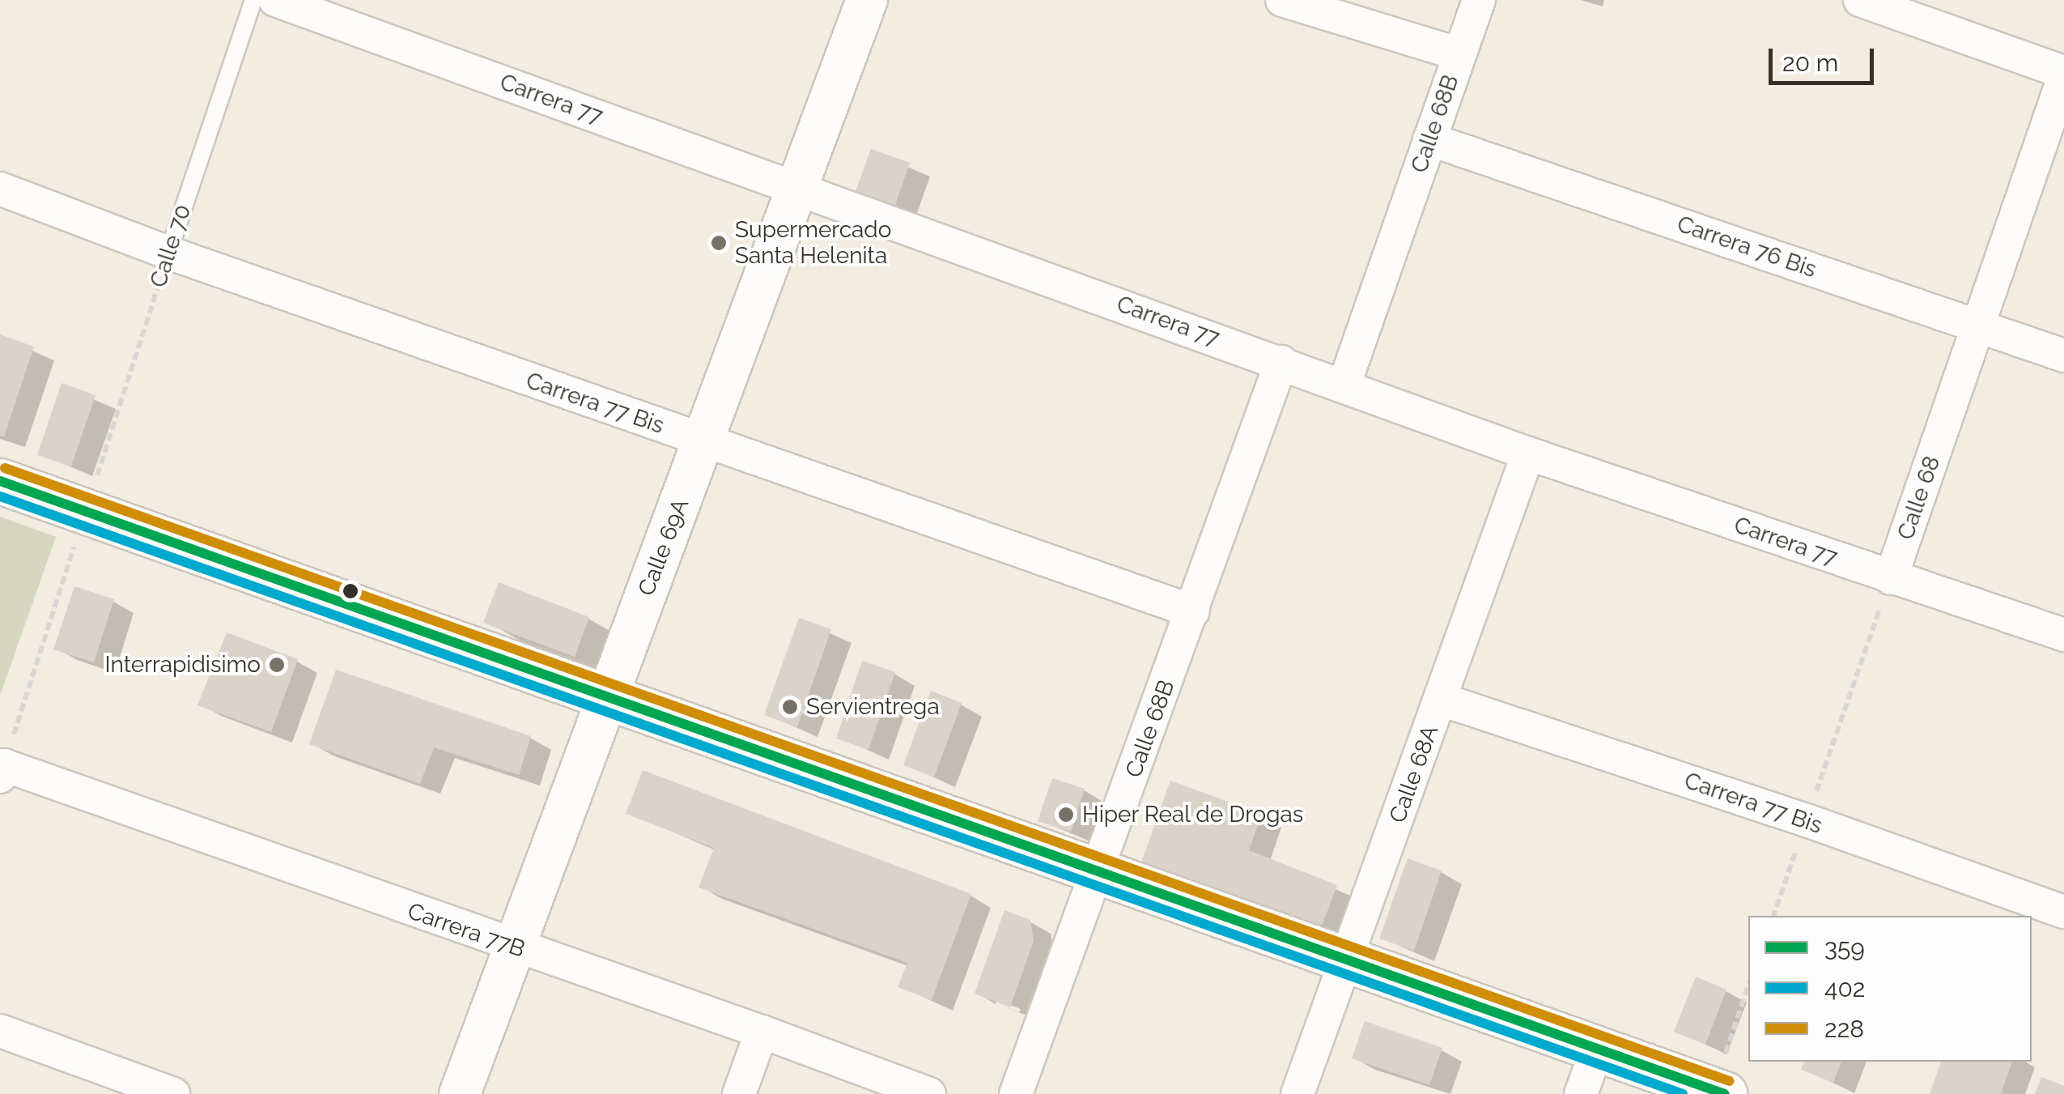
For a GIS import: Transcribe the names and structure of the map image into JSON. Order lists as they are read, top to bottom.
{
  "streets": {
    "street": [
      "Carrera 77",
      "Calle 68B",
      "Carrera 76 Bis",
      "Carrera 77 Bis",
      "Calle 68",
      "Calle 69A",
      "Calle 68A",
      "Carrera 77B"
    ],
    "lane": ["Calle 70"]
  },
  "crossings": [
    ["Carrera 77", "Calle 68B"],
    ["Carrera 77", "Calle 68"],
    ["Carrera 77", "Calle 69A"],
    ["Carrera 77", "Calle 68A"],
    ["Calle 68B", "Carrera 76 Bis"],
    ["Calle 68B", "Carrera 77 Bis"],
    ["Calle 70", "Carrera 77 Bis"],
    ["Carrera 76 Bis", "Calle 68"],
    ["Carrera 77 Bis", "Calle 69A"],
    ["Carrera 77 Bis", "Calle 68A"],
    ["Calle 69A", "Carrera 77B"]
  ],
  "places": [
    "Supermercado Santa Helenita",
    "Interrapidisimo",
    "Servientrega",
    "Hiper Real de Drogas"
  ],
  "lines": ["transit line 228", "transit line 359", "transit line 402"],
  "legend": ["359", "402", "228"],
  "scale_bar": "20 m"
}
